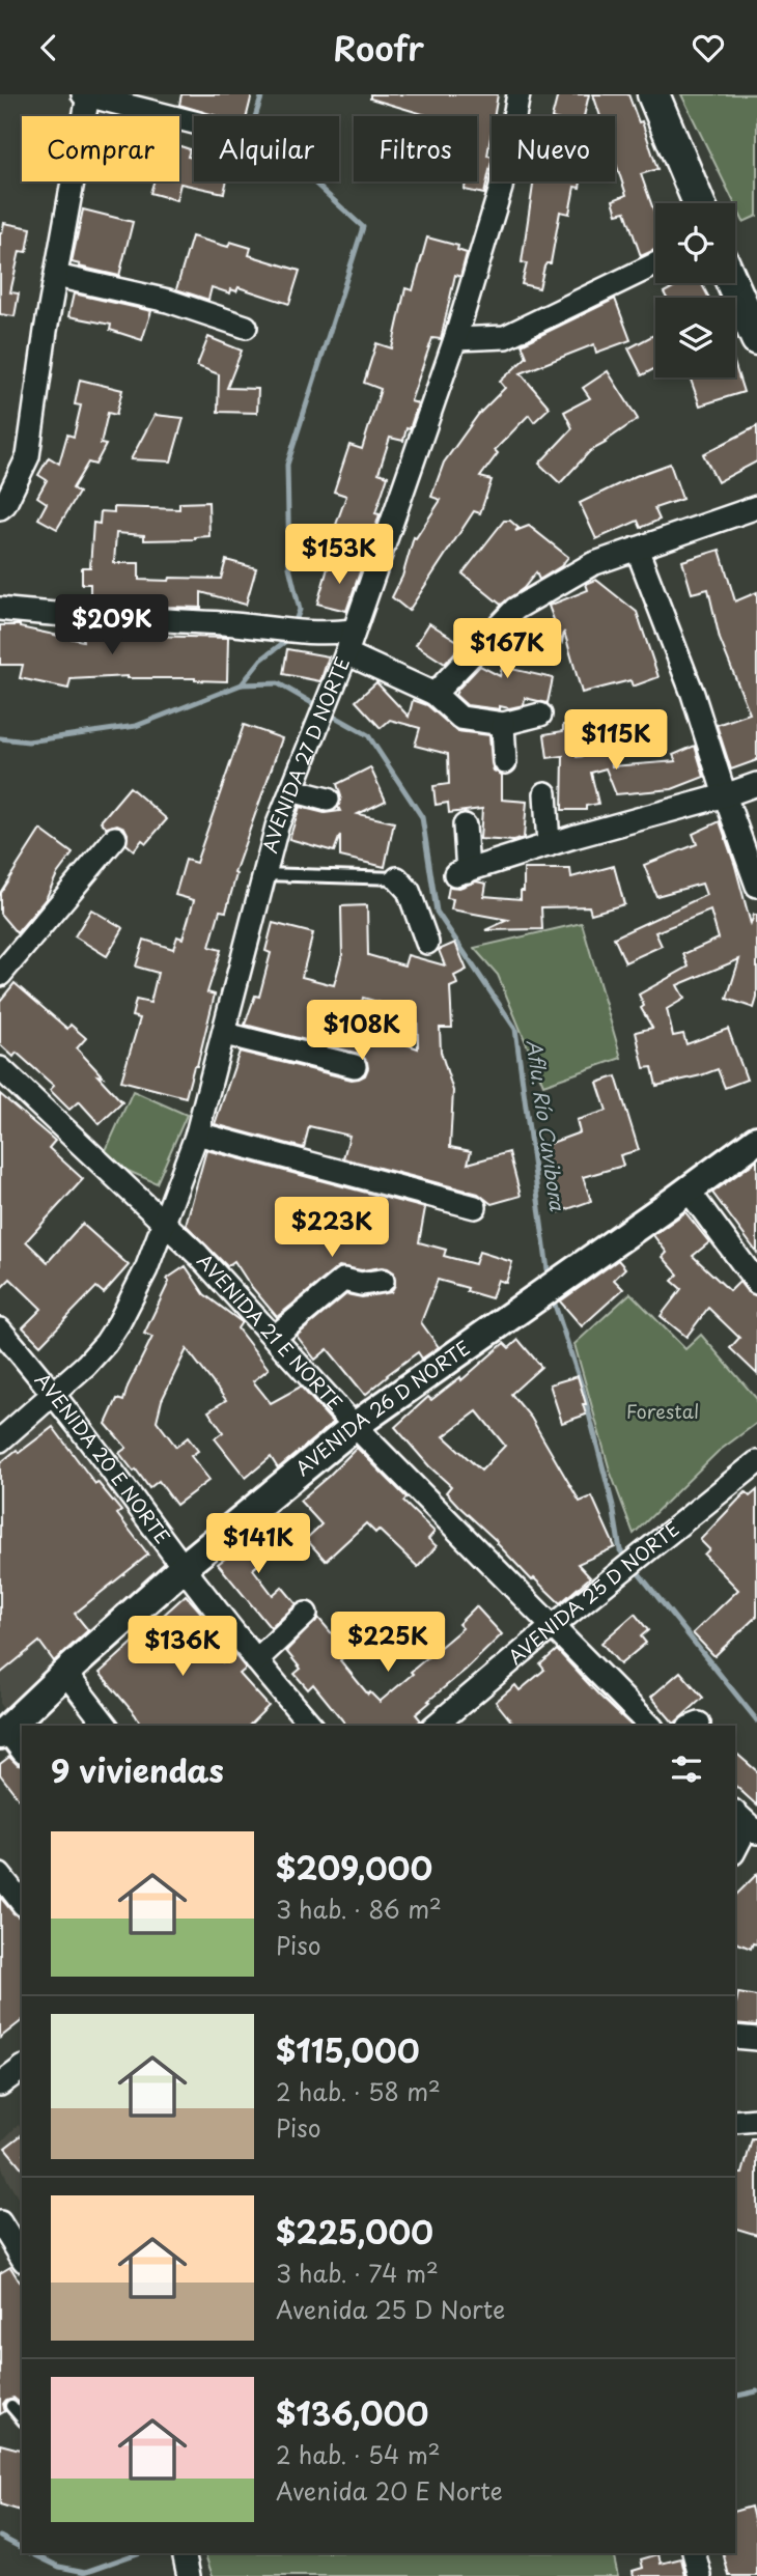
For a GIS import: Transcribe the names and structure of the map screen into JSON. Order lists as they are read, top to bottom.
{
  "streets": {
    "street": [
      "AVENIDA 27 D NORTE",
      "AVENIDA 21 E NORTE",
      "AVENIDA 26 D NORTE",
      "AVENIDA 20 E NORTE",
      "AVENIDA 25 D NORTE"
    ]
  },
  "crossings": [
    ["AVENIDA 27 D NORTE", "AVENIDA 21 E NORTE"],
    ["AVENIDA 27 D NORTE", "AVENIDA 20 E NORTE"],
    ["AVENIDA 21 E NORTE", "AVENIDA 26 D NORTE"],
    ["AVENIDA 21 E NORTE", "AVENIDA 25 D NORTE"],
    ["AVENIDA 26 D NORTE", "AVENIDA 20 E NORTE"]
  ],
  "water": ["Aflu. Río Cuvibora"],
  "parks": ["Forestal"],
  "page": {
    "header": "Roofr",
    "chip": [
      "Comprar",
      "Alquilar",
      "Filtros",
      "Nuevo"
    ],
    "price": [
      "$153K",
      "$209K",
      "$167K",
      "$115K",
      "$108K",
      "$223K",
      "$141K",
      "$225K",
      "$136K"
    ],
    "heading": "9 viviendas",
    "list": [
      {
        "name": "$209,000",
        "note": "3 hab. · 86 m² · Piso"
      },
      {
        "name": "$115,000",
        "note": "2 hab. · 58 m² · Piso"
      },
      {
        "name": "$225,000",
        "note": "3 hab. · 74 m² · Avenida 25 D Norte"
      },
      {
        "name": "$136,000",
        "note": "2 hab. · 54 m² · Avenida 20 E Norte"
      }
    ]
  }
}
